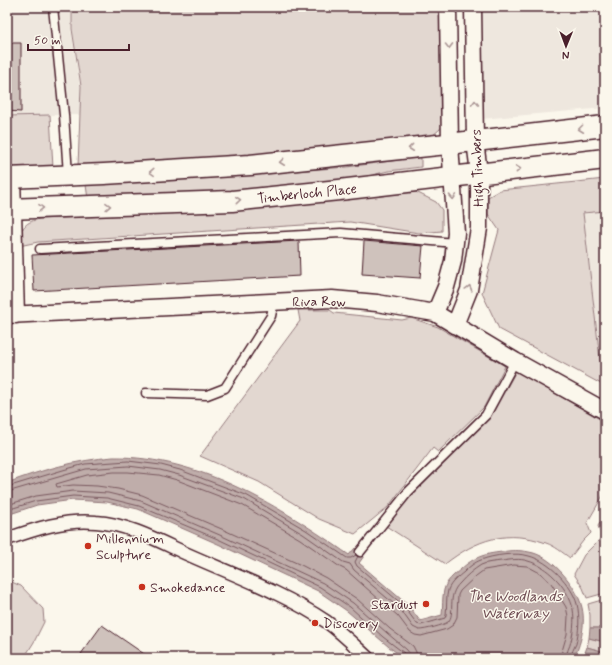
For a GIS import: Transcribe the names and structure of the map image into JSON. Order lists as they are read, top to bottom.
{
  "streets": {
    "street": ["High Timbers", "Timberloch Place", "Riva Row"]
  },
  "crossings": [
    ["High Timbers", "Timberloch Place"],
    ["High Timbers", "Riva Row"]
  ],
  "water": ["The Woodlands Waterway"],
  "places": [
    "Millennium Sculpture",
    "Smokedance",
    "Stardust",
    "Discovery"
  ],
  "scale_bar": "50 m",
  "north": "bottom"
}
